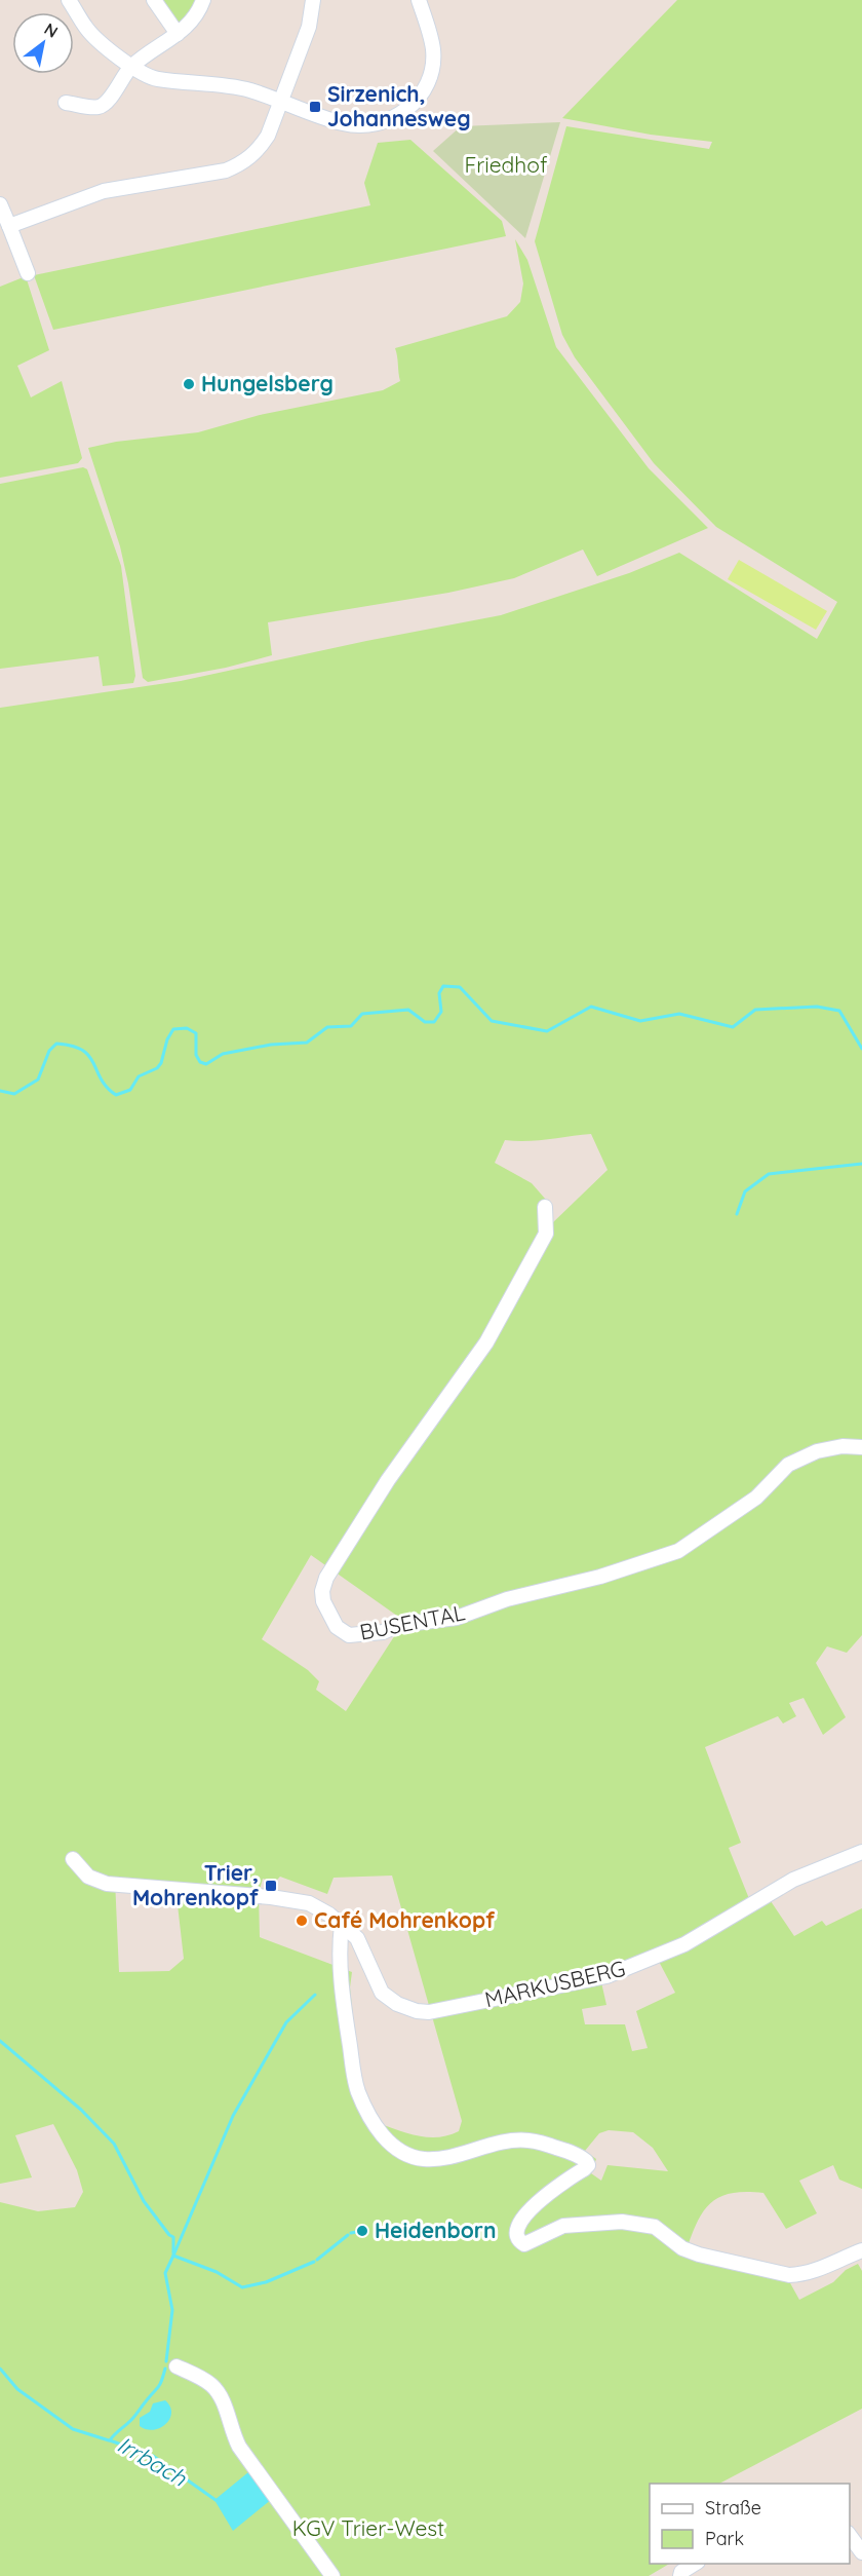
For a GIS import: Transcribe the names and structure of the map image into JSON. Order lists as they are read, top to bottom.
{
  "streets": {
    "street": ["BUSENTAL", "MARKUSBERG"]
  },
  "water": ["Irrbach"],
  "parks": ["Friedhof", "KGV Trier-West"],
  "places": {
    "transit": ["Sirzenich, Johannesweg", "Trier, Mohrenkopf"],
    "other": ["Hungelsberg", "Café Mohrenkopf", "Heidenborn"]
  },
  "legend": ["Straße", "Park"],
  "north": "top right"
}
